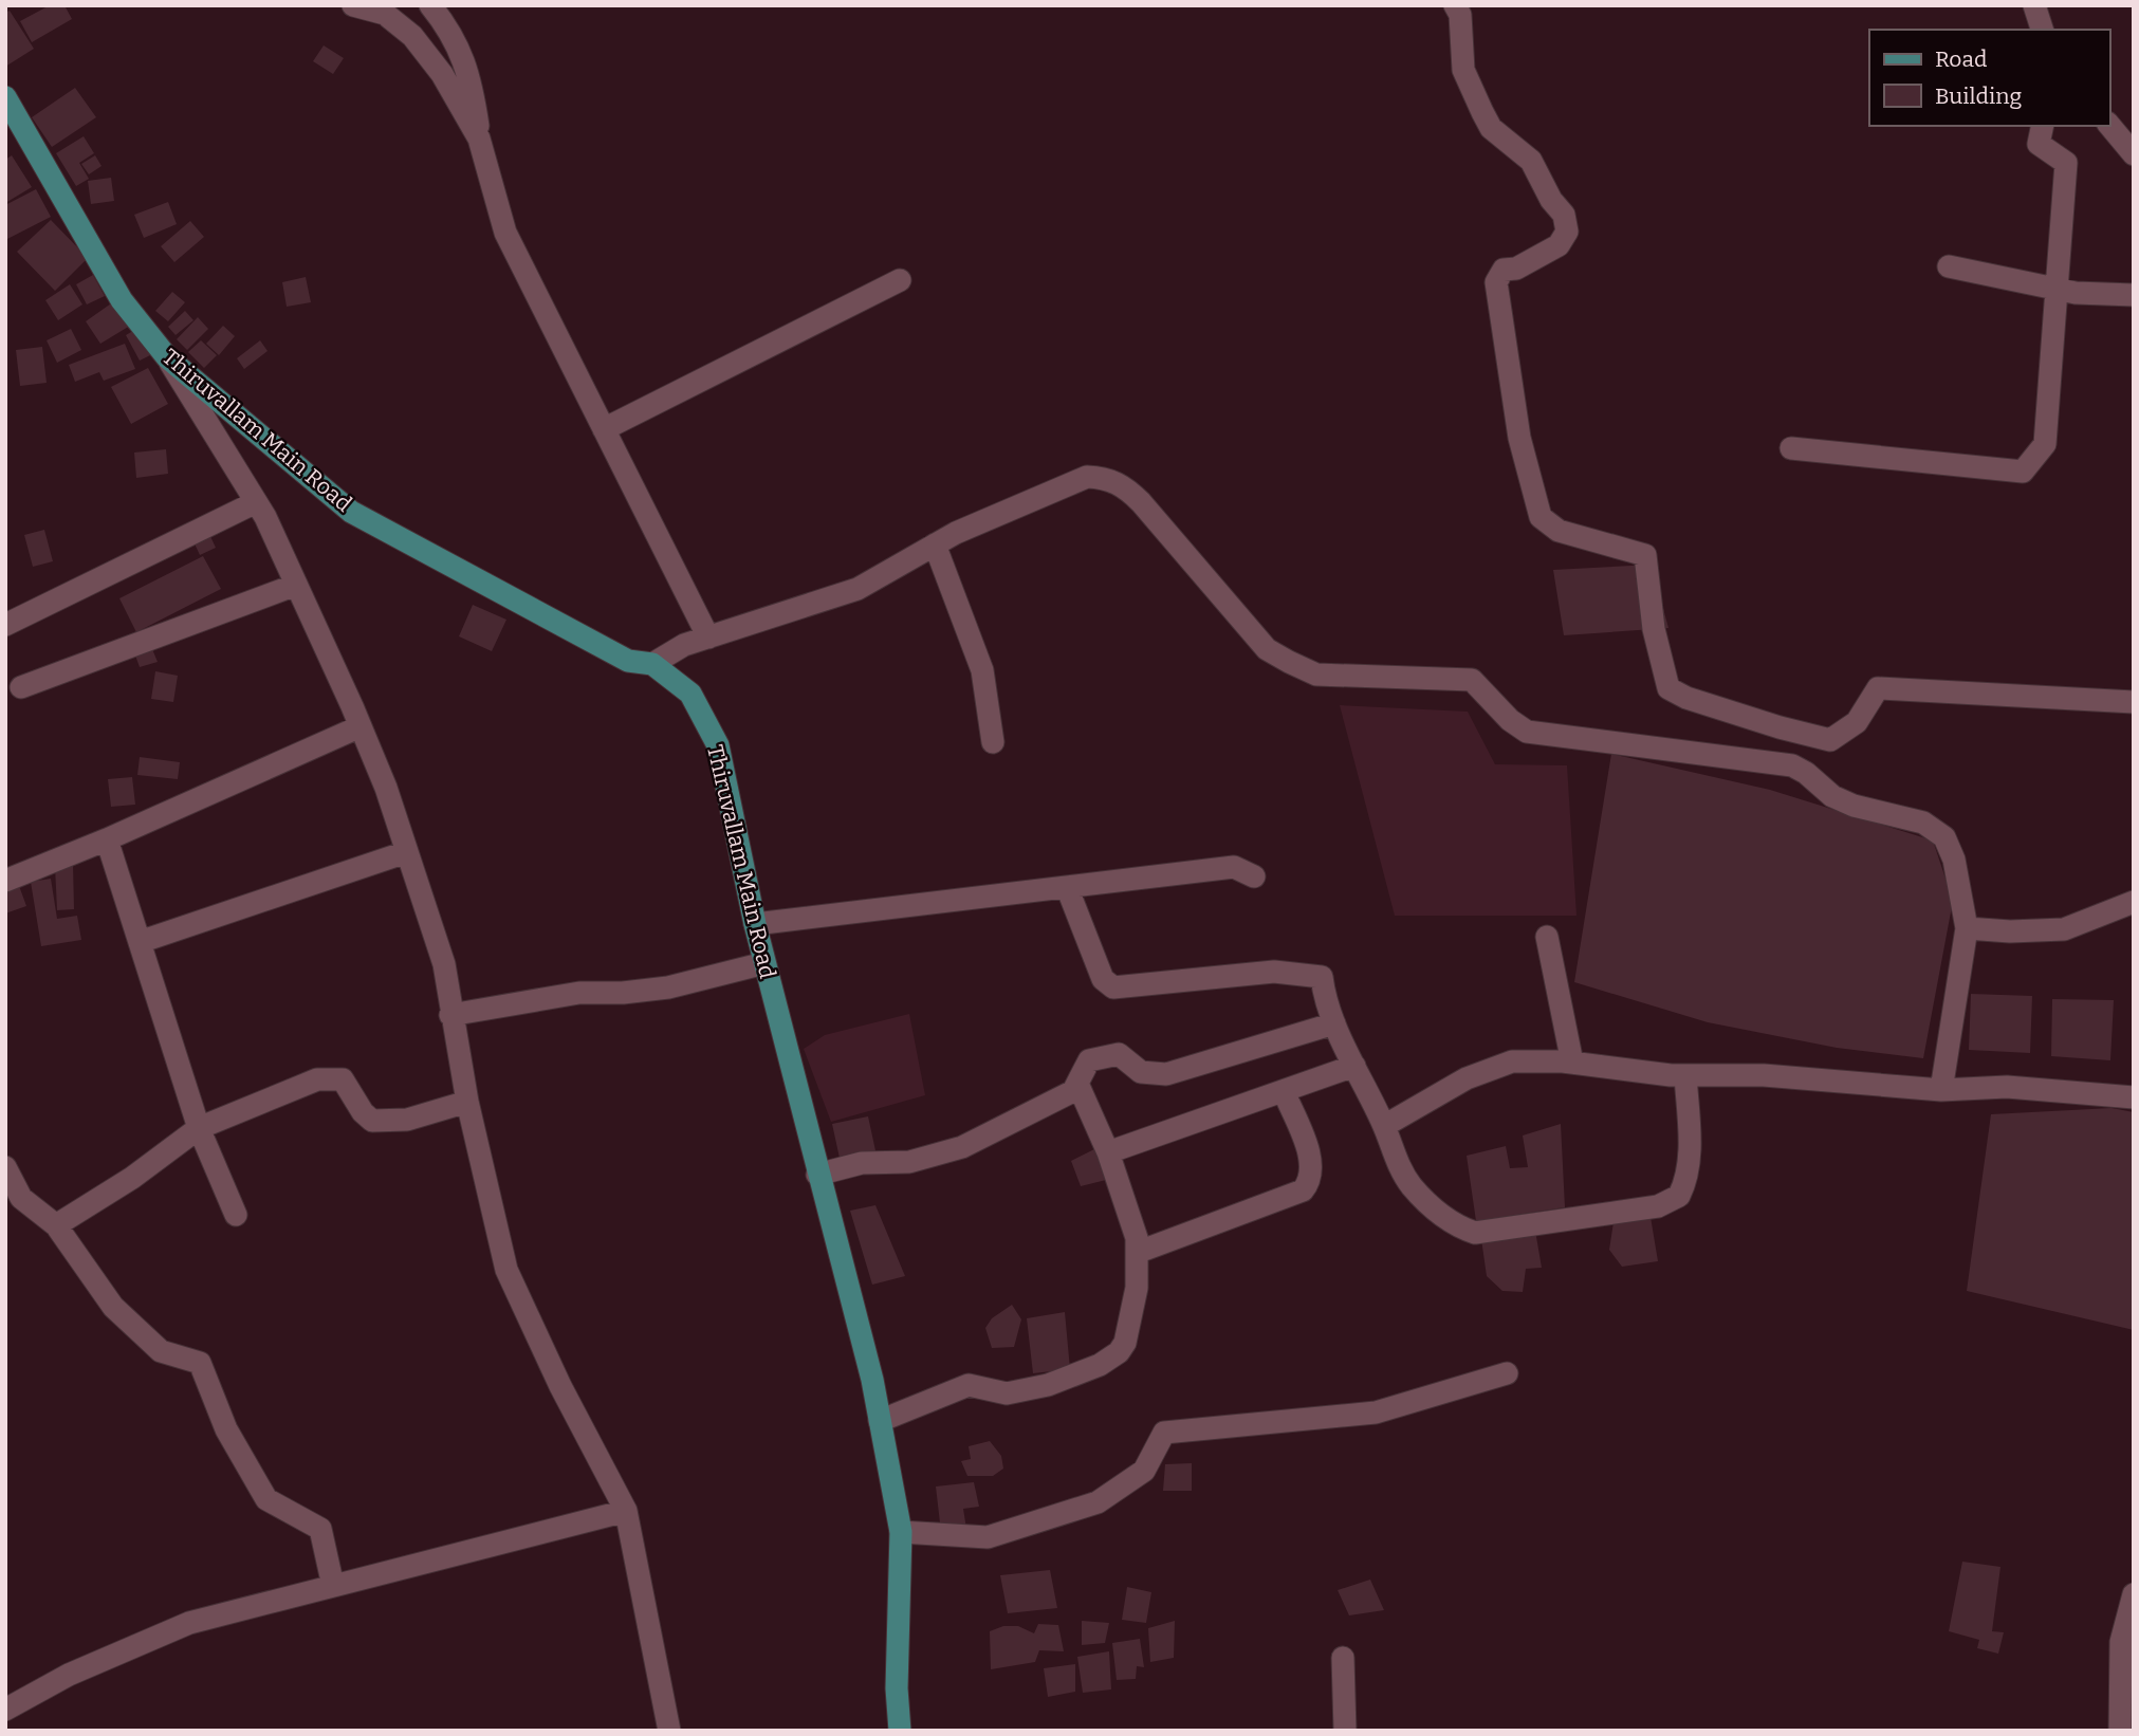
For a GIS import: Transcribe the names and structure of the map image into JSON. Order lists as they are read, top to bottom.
{
  "streets": {
    "main road": ["Thiruvallam Main Road"]
  },
  "legend": ["Road", "Building"]
}
